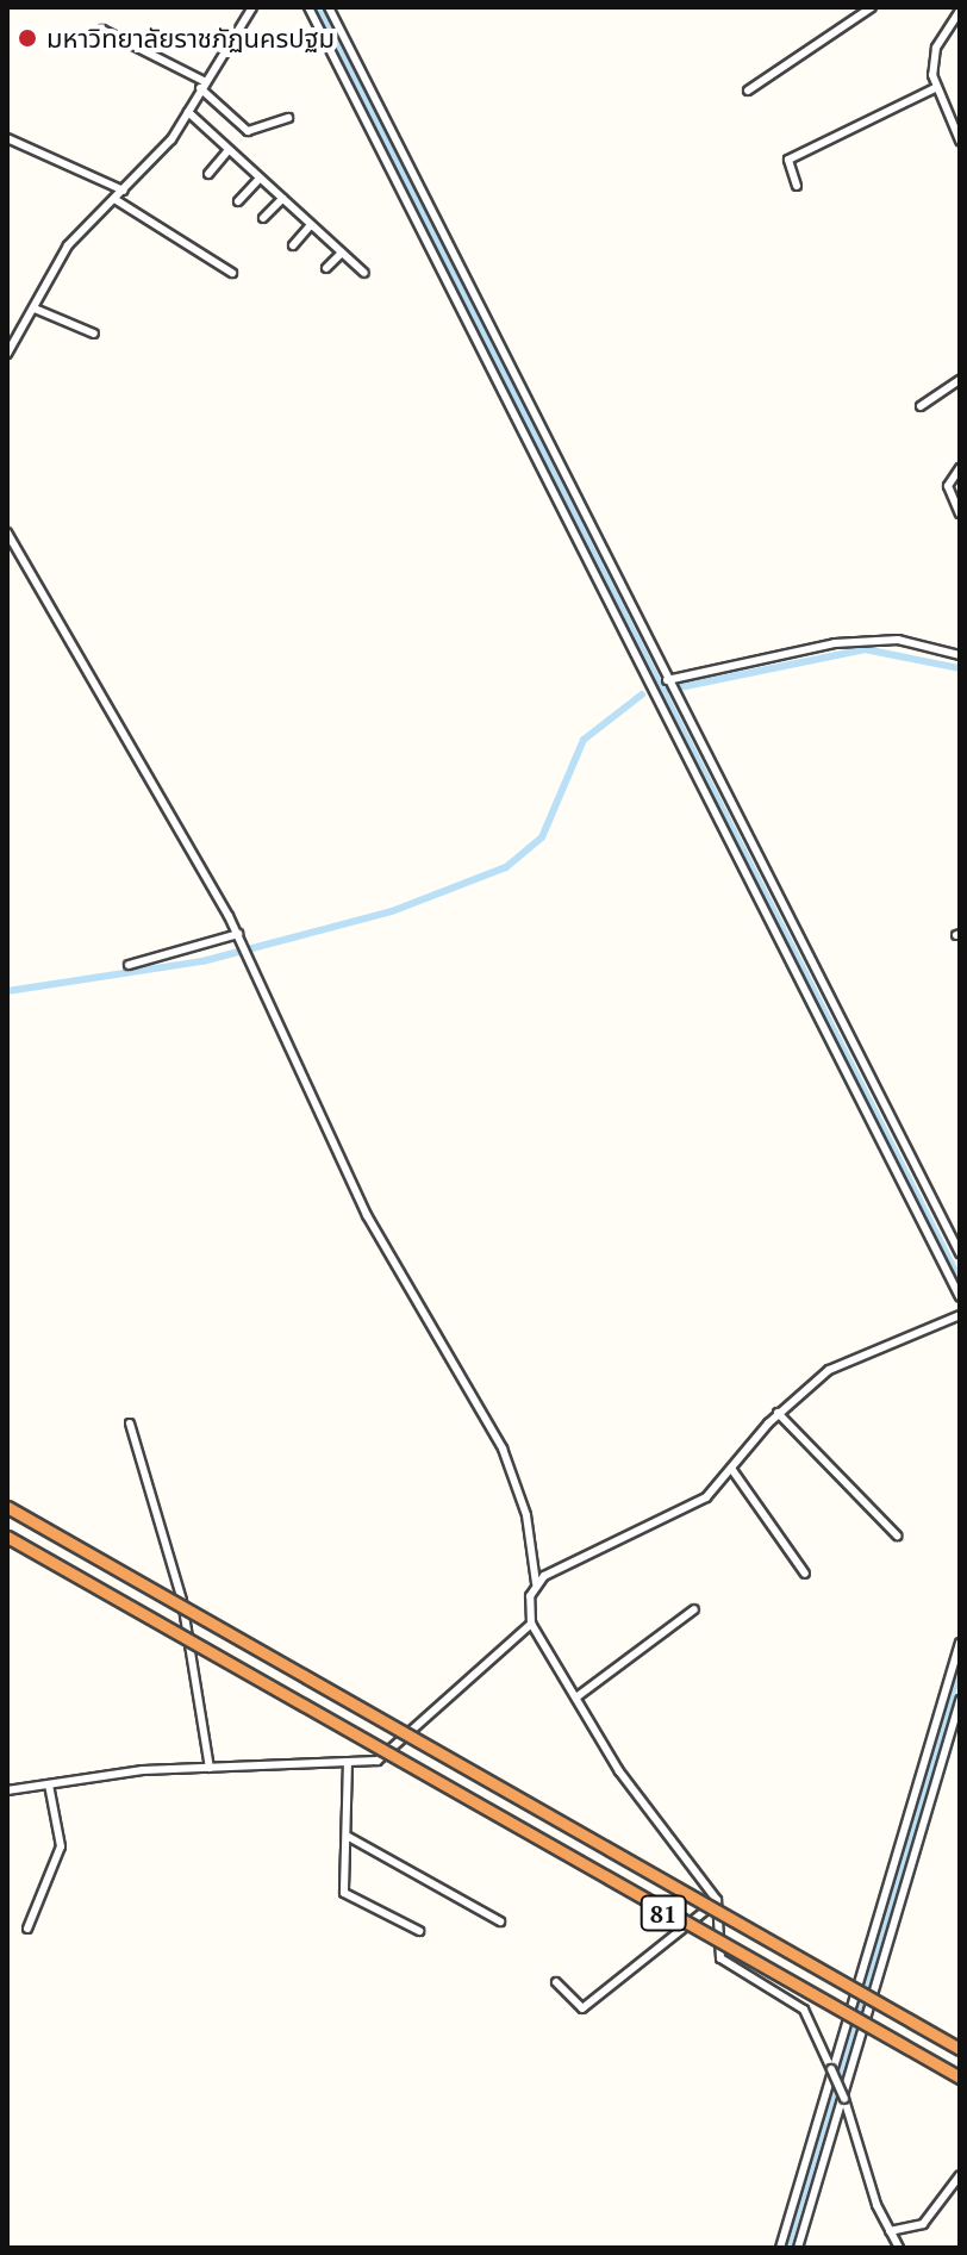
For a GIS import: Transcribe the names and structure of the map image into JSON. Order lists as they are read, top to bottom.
{
  "streets": {
    "highway": ["81"]
  },
  "places": ["มหาวิทยาลัยราชภัฏนครปฐม"]
}
